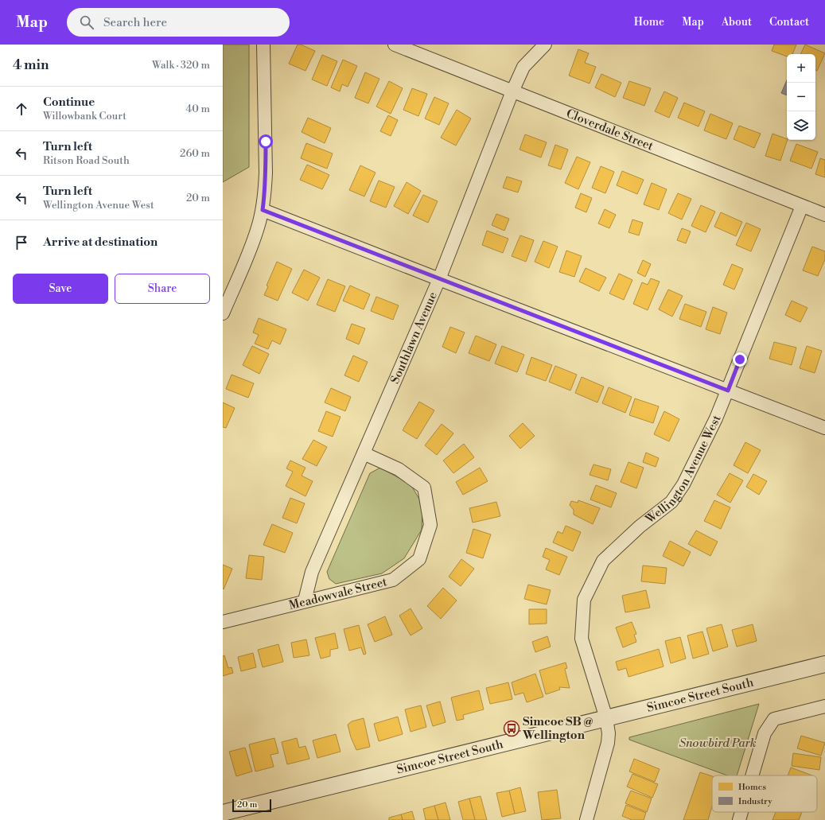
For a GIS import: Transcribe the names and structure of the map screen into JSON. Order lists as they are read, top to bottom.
{
  "streets": {
    "street": [
      "Cloverdale Street",
      "Southlawn Avenue",
      "Wellington Avenue West",
      "Meadowvale Street",
      "Simcoe Street South"
    ]
  },
  "crossings": [
    ["Cloverdale Street", "Southlawn Avenue"],
    ["Cloverdale Street", "Wellington Avenue West"],
    ["Southlawn Avenue", "Meadowvale Street"],
    ["Wellington Avenue West", "Simcoe Street South"]
  ],
  "parks": ["Snowbird Park"],
  "places": {
    "bus stop": ["Simcoe SB @ Wellington"]
  },
  "legend": ["Homes", "Industry"],
  "scale_bar": "20 m",
  "page": {
    "header": "Map",
    "search": "Search here",
    "nav": [
      "Home",
      "Map",
      "About",
      "Contact"
    ],
    "heading": ["4 min", "Walk · 320 m"],
    "map_buttons": ["+", "−"],
    "list": [
      ["Continue", "Willowbank Court", "40 m"],
      ["Turn left", "Ritson Road South", "260 m"],
      ["Turn left", "Wellington Avenue West", "20 m"],
      "Arrive at destination"
    ],
    "buttons": ["Save", "Share"],
    "scale": "20 m"
  }
}
